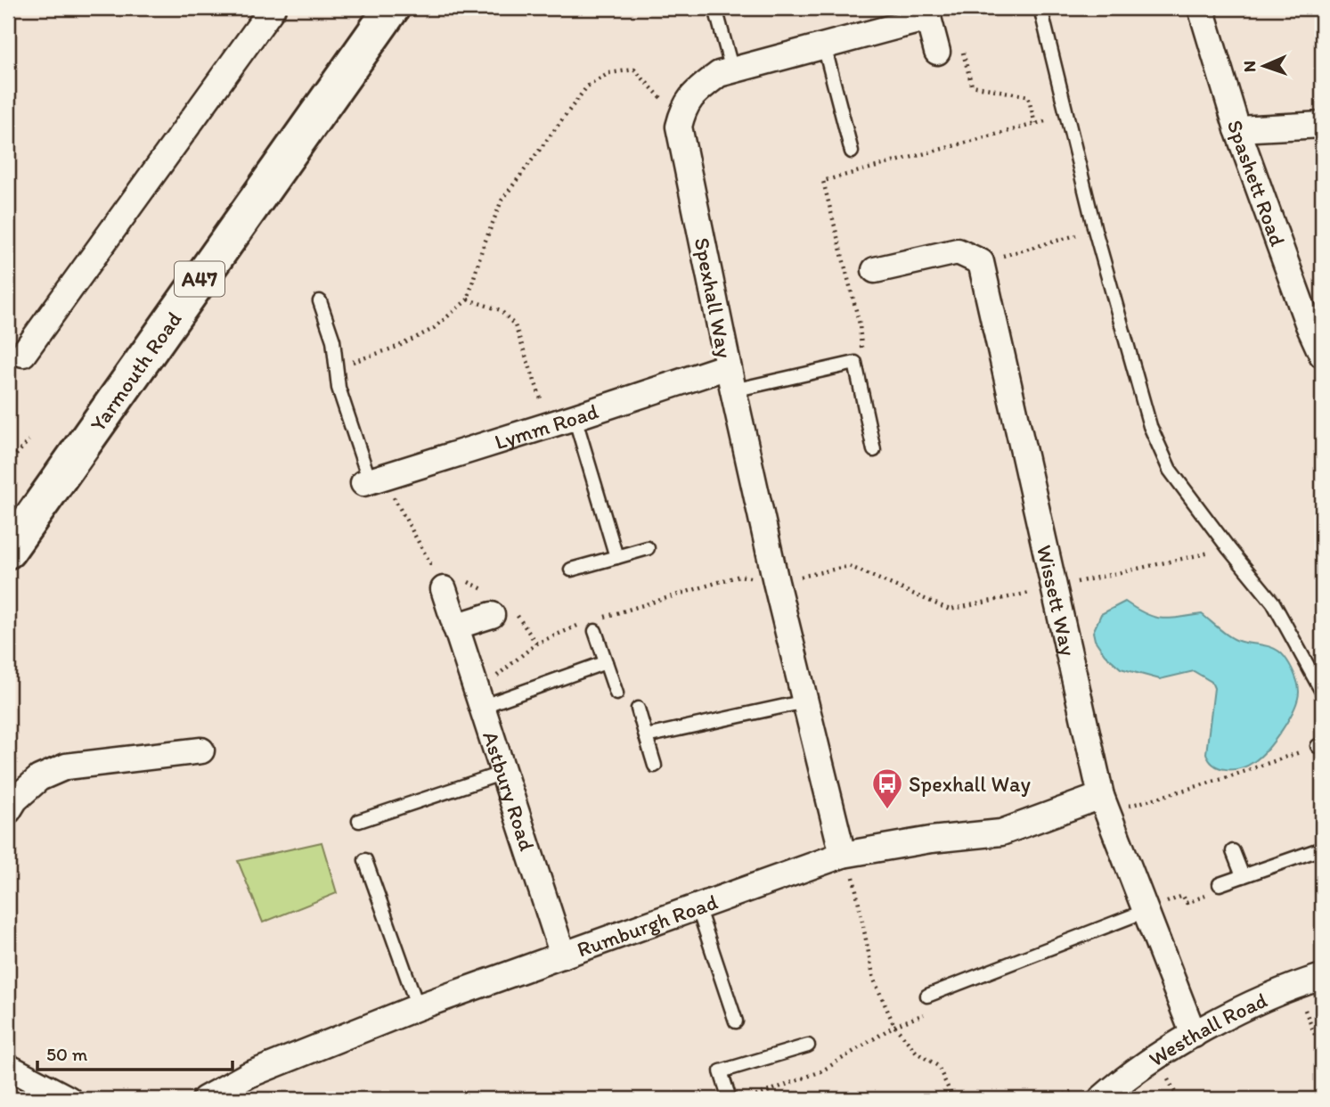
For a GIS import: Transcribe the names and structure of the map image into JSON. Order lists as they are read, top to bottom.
{
  "streets": {
    "highway": ["A47", "Yarmouth Road"],
    "street": [
      "Spashett Road",
      "Spexhall Way",
      "Lymm Road",
      "Wissett Way",
      "Astbury Road",
      "Rumburgh Road",
      "Westhall Road"
    ]
  },
  "crossings": [
    ["Spexhall Way", "Lymm Road"],
    ["Spexhall Way", "Rumburgh Road"],
    ["Wissett Way", "Rumburgh Road"],
    ["Wissett Way", "Westhall Road"],
    ["Astbury Road", "Rumburgh Road"]
  ],
  "places": {
    "bus stop": ["Spexhall Way"]
  },
  "scale_bar": "50 m",
  "north": "left"
}
